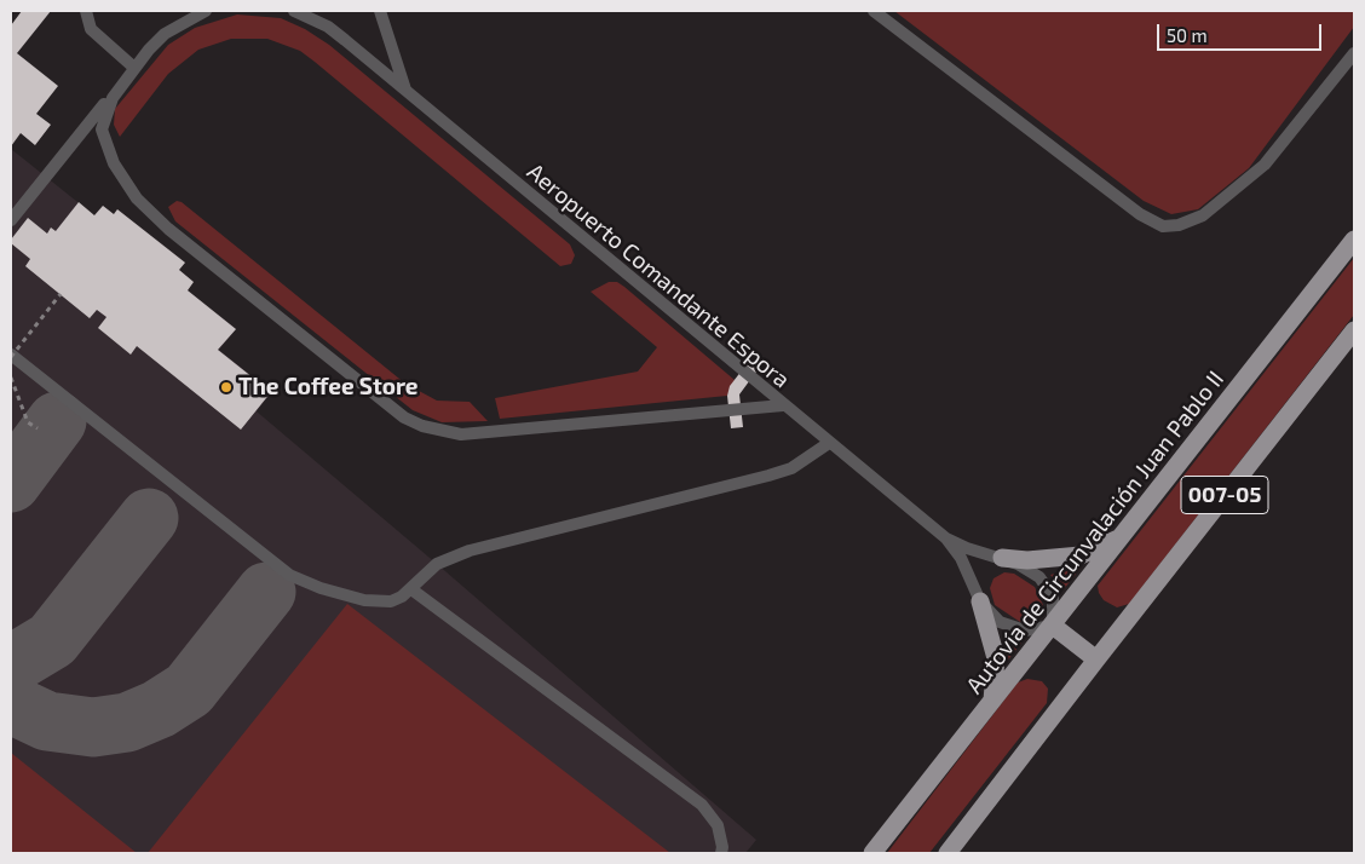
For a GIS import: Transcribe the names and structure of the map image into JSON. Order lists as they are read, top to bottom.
{
  "streets": {
    "main road": ["007-05", "Autovía de Circunvalación Juan Pablo II"],
    "lane": ["Aeropuerto Comandante Espora"]
  },
  "places": ["The Coffee Store"],
  "scale_bar": "50 m"
}
